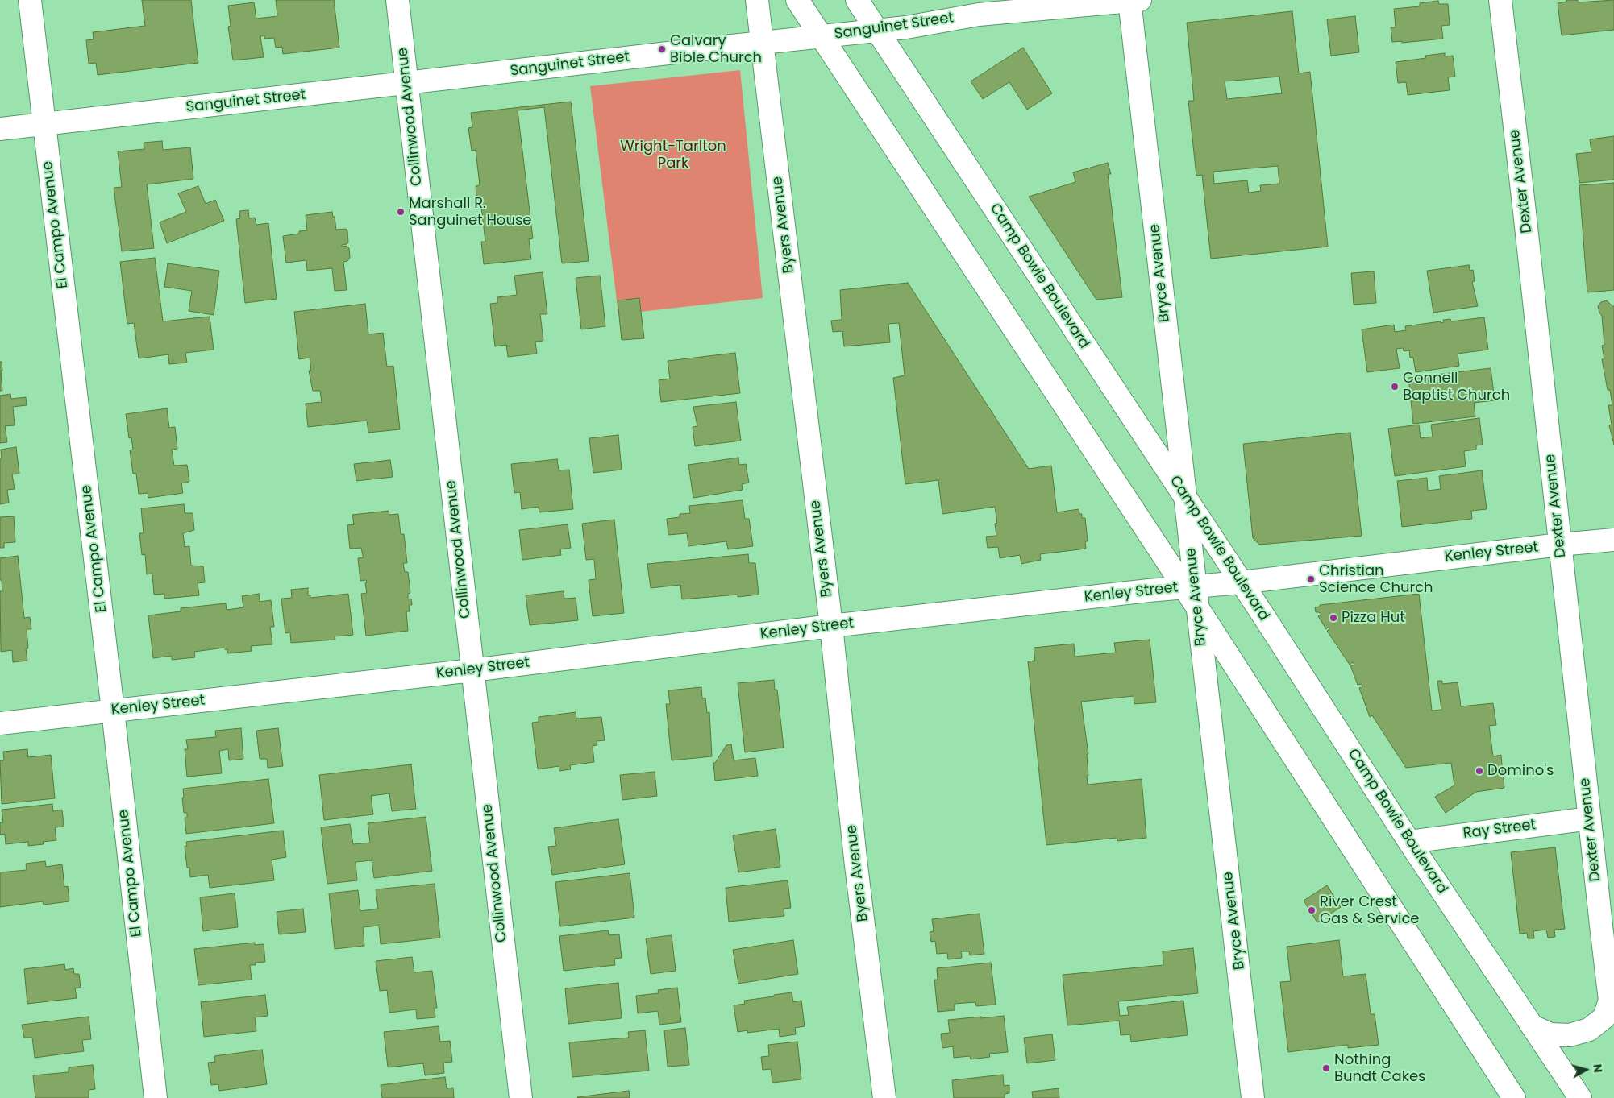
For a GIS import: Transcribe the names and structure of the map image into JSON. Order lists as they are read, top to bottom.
{
  "streets": {
    "street": [
      "Sanguinet Street",
      "Collinwood Avenue",
      "Dexter Avenue",
      "El Campo Avenue",
      "Byers Avenue",
      "Bryce Avenue",
      "Camp Bowie Boulevard",
      "Kenley Street",
      "Ray Street"
    ]
  },
  "crossings": [
    ["Sanguinet Street", "Collinwood Avenue"],
    ["Sanguinet Street", "El Campo Avenue"],
    ["Sanguinet Street", "Byers Avenue"],
    ["Sanguinet Street", "Bryce Avenue"],
    ["Sanguinet Street", "Camp Bowie Boulevard"],
    ["Collinwood Avenue", "Kenley Street"],
    ["Dexter Avenue", "Kenley Street"],
    ["Dexter Avenue", "Ray Street"],
    ["El Campo Avenue", "Kenley Street"],
    ["Byers Avenue", "Kenley Street"],
    ["Bryce Avenue", "Camp Bowie Boulevard"],
    ["Bryce Avenue", "Kenley Street"],
    ["Camp Bowie Boulevard", "Kenley Street"],
    ["Camp Bowie Boulevard", "Ray Street"]
  ],
  "parks": ["Wright-Tarlton Park"],
  "places": [
    "Calvary Bible Church",
    "Marshall R. Sanguinet House",
    "Connell Baptist Church",
    "Christian Science Church",
    "Pizza Hut",
    "Domino's",
    "River Crest Gas & Service",
    "Nothing Bundt Cakes"
  ],
  "north": "right"
}
